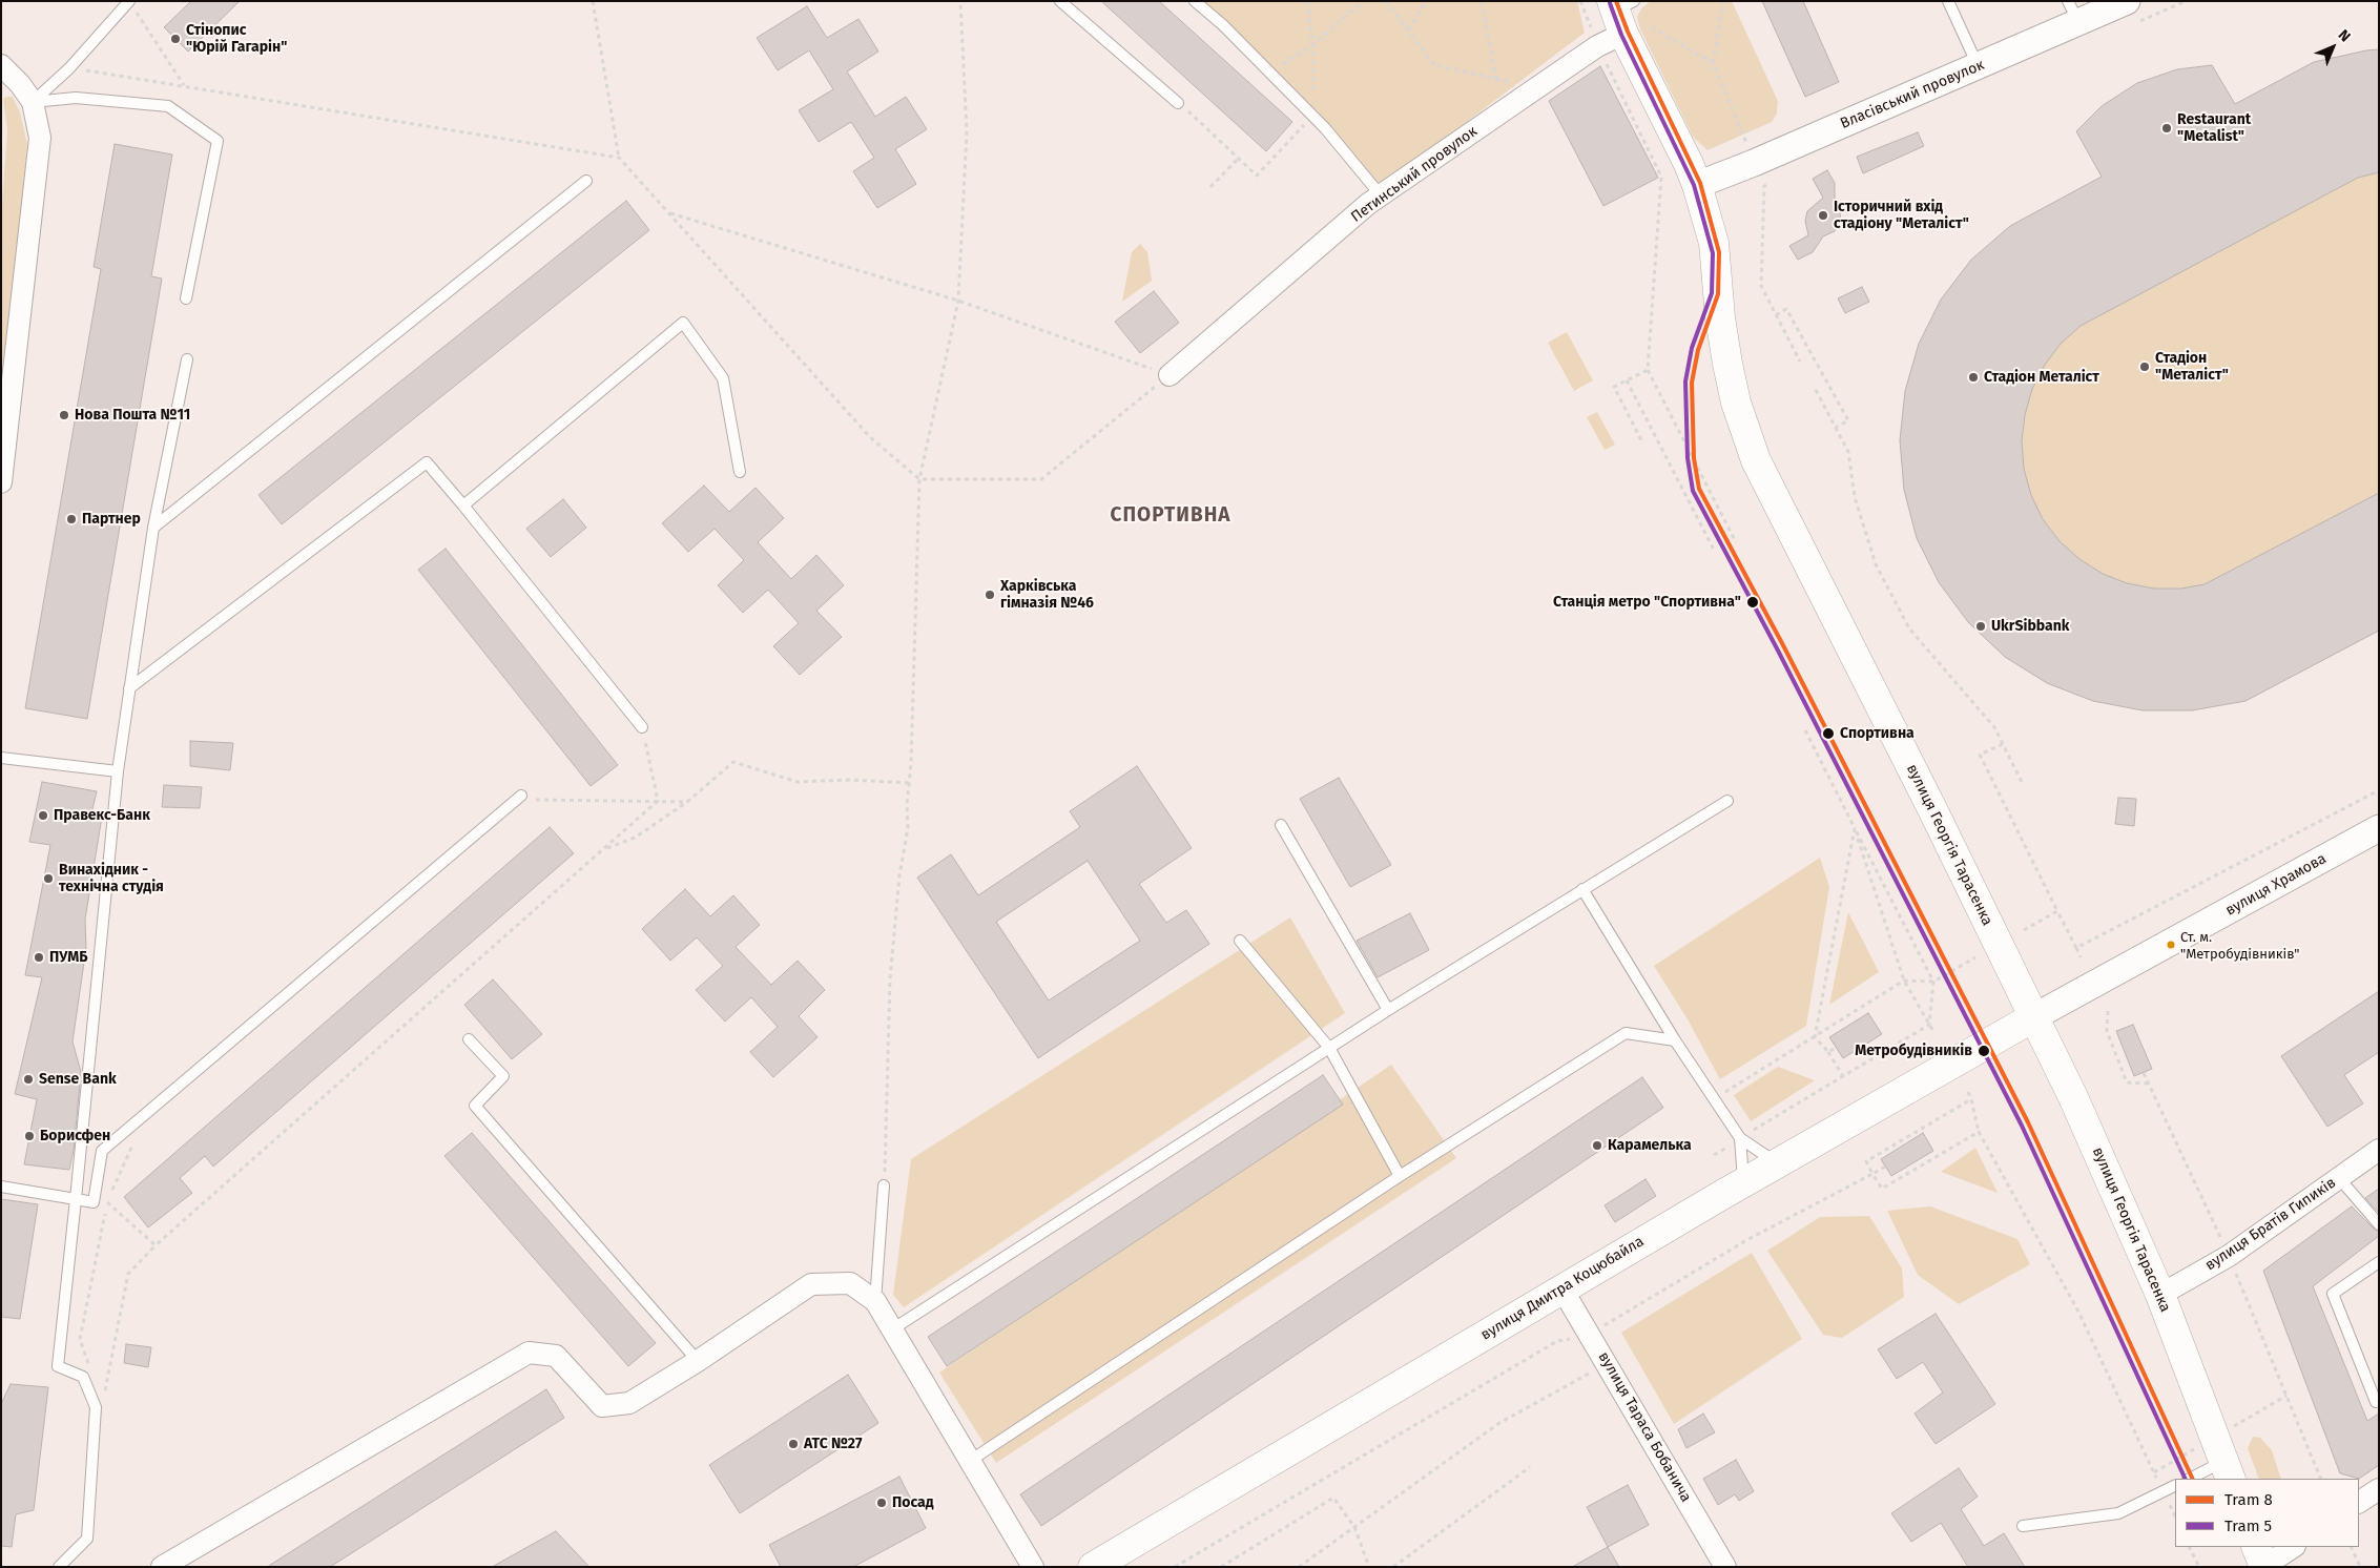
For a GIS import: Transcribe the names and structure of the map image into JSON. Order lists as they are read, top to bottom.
{
  "streets": {
    "main road": ["вулиця Георгія Тарасенка", "вулиця Дмитра Коцюбайла"],
    "street": [
      "Власівський провулок",
      "Петинський провулок",
      "вулиця Храмова",
      "вулиця Братів Гипиків",
      "вулиця Тараса Бобанича"
    ]
  },
  "crossings": [
    ["Власівський провулок", "вулиця Георгія Тарасенка"],
    ["Петинський провулок", "вулиця Георгія Тарасенка"],
    ["вулиця Георгія Тарасенка", "вулиця Храмова"],
    ["вулиця Георгія Тарасенка", "вулиця Братів Гипиків"],
    ["вулиця Георгія Тарасенка", "вулиця Дмитра Коцюбайла"],
    ["вулиця Храмова", "вулиця Дмитра Коцюбайла"],
    ["вулиця Дмитра Коцюбайла", "вулиця Тараса Бобанича"]
  ],
  "districts": ["СПОРТИВНА"],
  "places": [
    "Стінопис \"Юрій Гагарін\"",
    "Restaurant \"Metalist\"",
    "Історичний вхід стадіону \"Металіст\"",
    "Стадіон \"Металіст\"",
    "Стадіон Металіст",
    "Нова Пошта №11",
    "Партнер",
    "Харківська гімназія №46",
    "Станція метро \"Спортивна\"",
    "UkrSibbank",
    "Спортивна",
    "Правекс-Банк",
    "Винахідник - технічна студія",
    "Ст. м. \"Метробудівників\"",
    "ПУМБ",
    "Метробудівників",
    "Sense Bank",
    "Борисфен",
    "Карамелька",
    "АТС №27",
    "Посад"
  ],
  "lines": ["tram line 8", "tram line 5"],
  "legend": ["Tram 8", "Tram 5"],
  "north": "top right"
}
